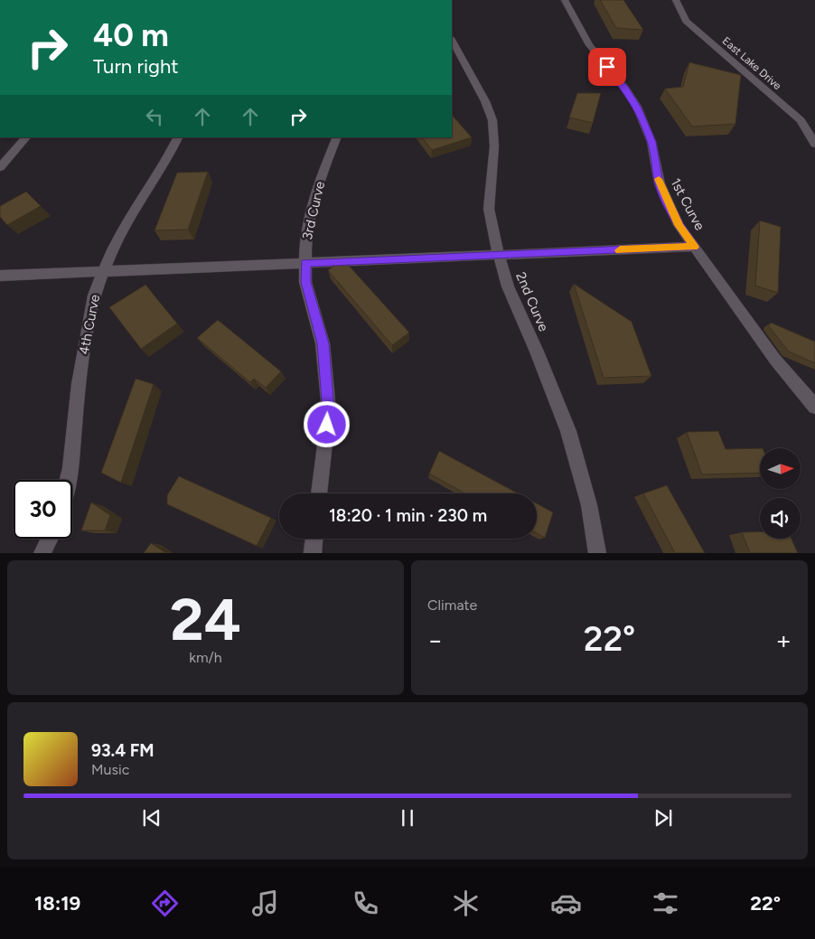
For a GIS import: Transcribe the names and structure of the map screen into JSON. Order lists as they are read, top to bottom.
{
  "streets": {
    "street": [
      "East Lake Drive",
      "1st Curve",
      "3rd Curve",
      "2nd Curve",
      "4th Curve"
    ]
  },
  "north": "right",
  "page": {
    "turn": ["40 m", "Turn right"],
    "limit": "30",
    "trip": "18:20 · 1 min · 230 m",
    "tile": [
      ["24", "km/h"],
      "Climate"
    ],
    "heat": ["−", "22°", "+"],
    "song": ["93.4 FM", "Music"],
    "tabs": ["18:19", "22°"]
  }
}
